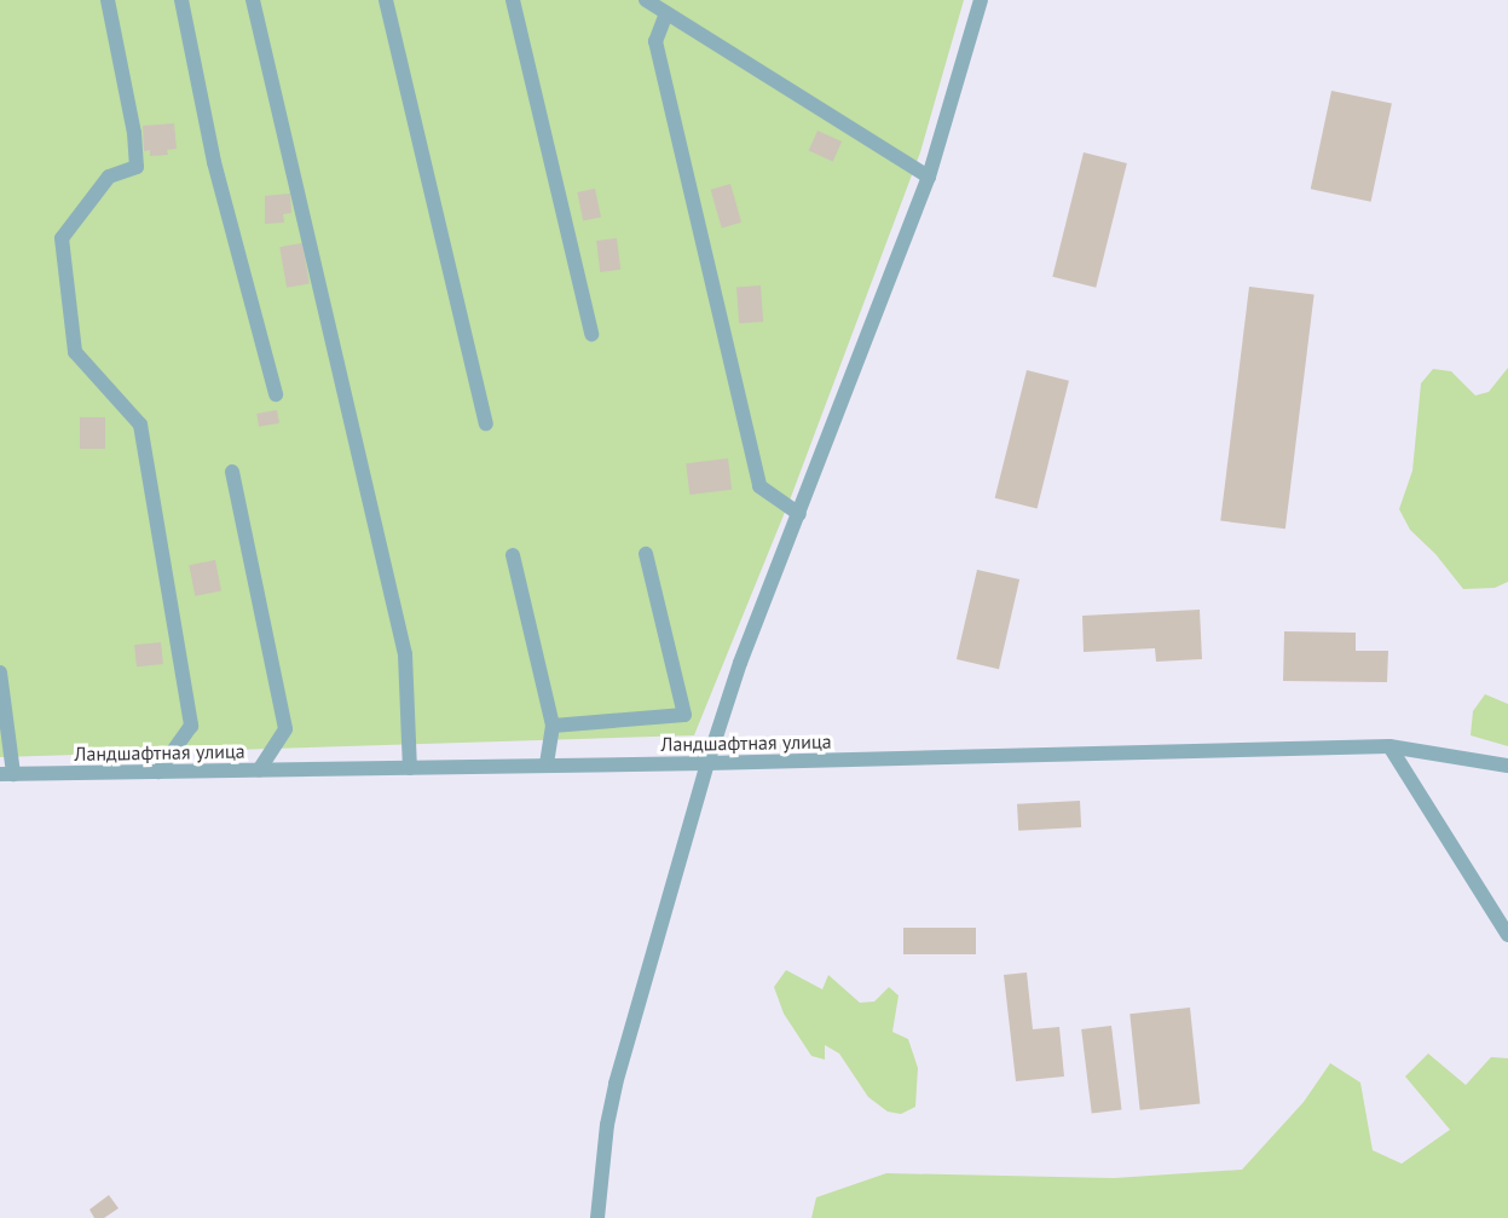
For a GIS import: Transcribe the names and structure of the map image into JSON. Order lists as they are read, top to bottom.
{
  "streets": {
    "street": ["Ландшафтная улица"]
  }
}
